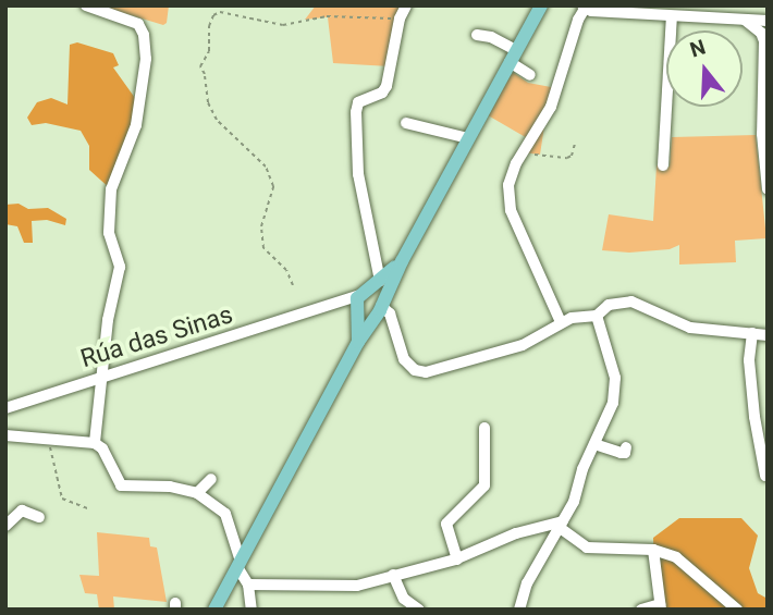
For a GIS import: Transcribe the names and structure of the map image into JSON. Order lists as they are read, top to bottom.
{
  "streets": {
    "street": ["Rúa das Sinas"]
  },
  "north": "top"
}
